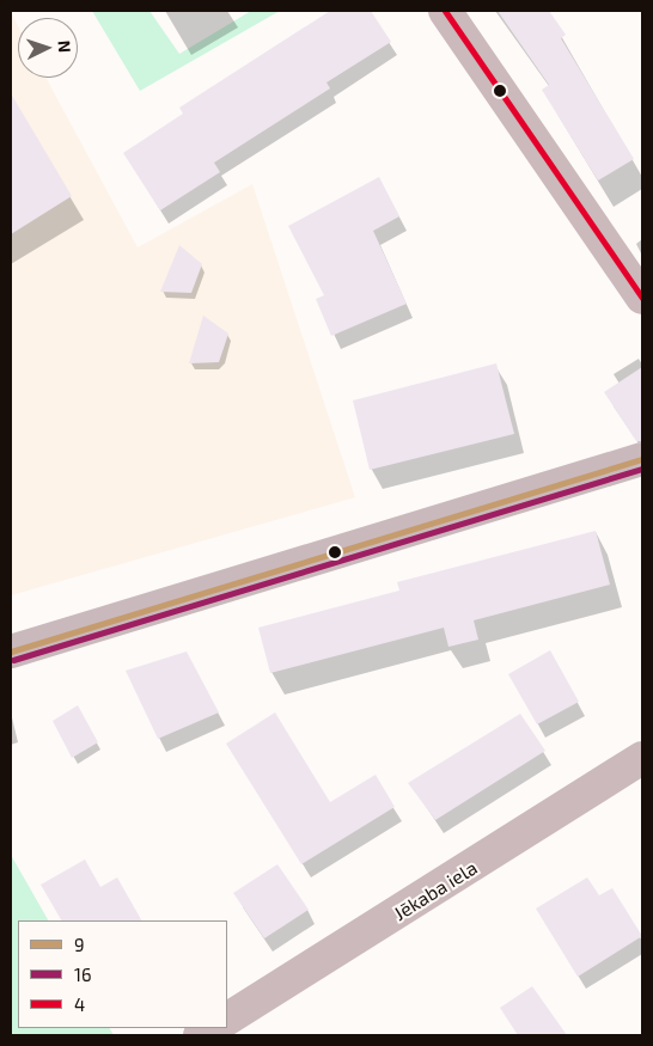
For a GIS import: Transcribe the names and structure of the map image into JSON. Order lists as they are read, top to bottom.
{
  "streets": {
    "street": ["Jēkaba iela"]
  },
  "lines": ["transit line 4", "transit line 9", "transit line 16"],
  "legend": ["9", "16", "4"],
  "north": "right"
}
